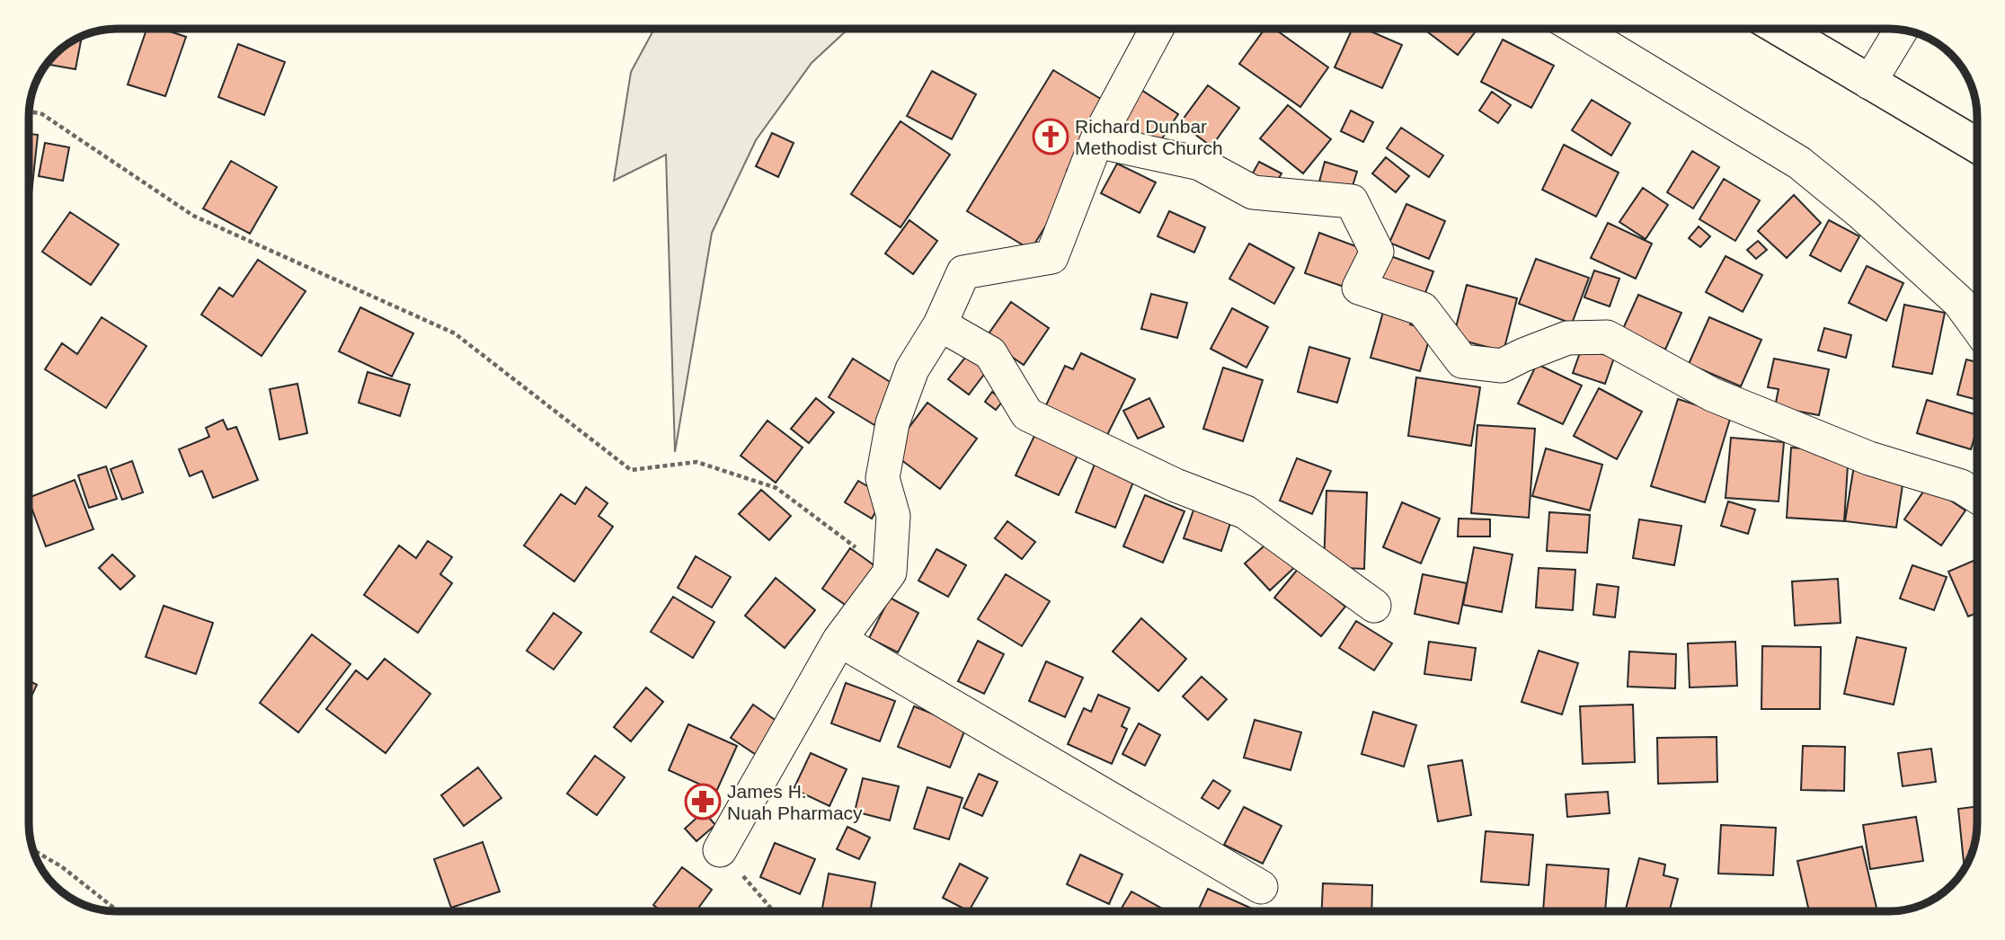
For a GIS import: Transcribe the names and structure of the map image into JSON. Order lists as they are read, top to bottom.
{
  "places": {
    "church": ["Richard Dunbar Methodist Church"],
    "pharmacy": ["James H. Nuah Pharmacy"]
  }
}
